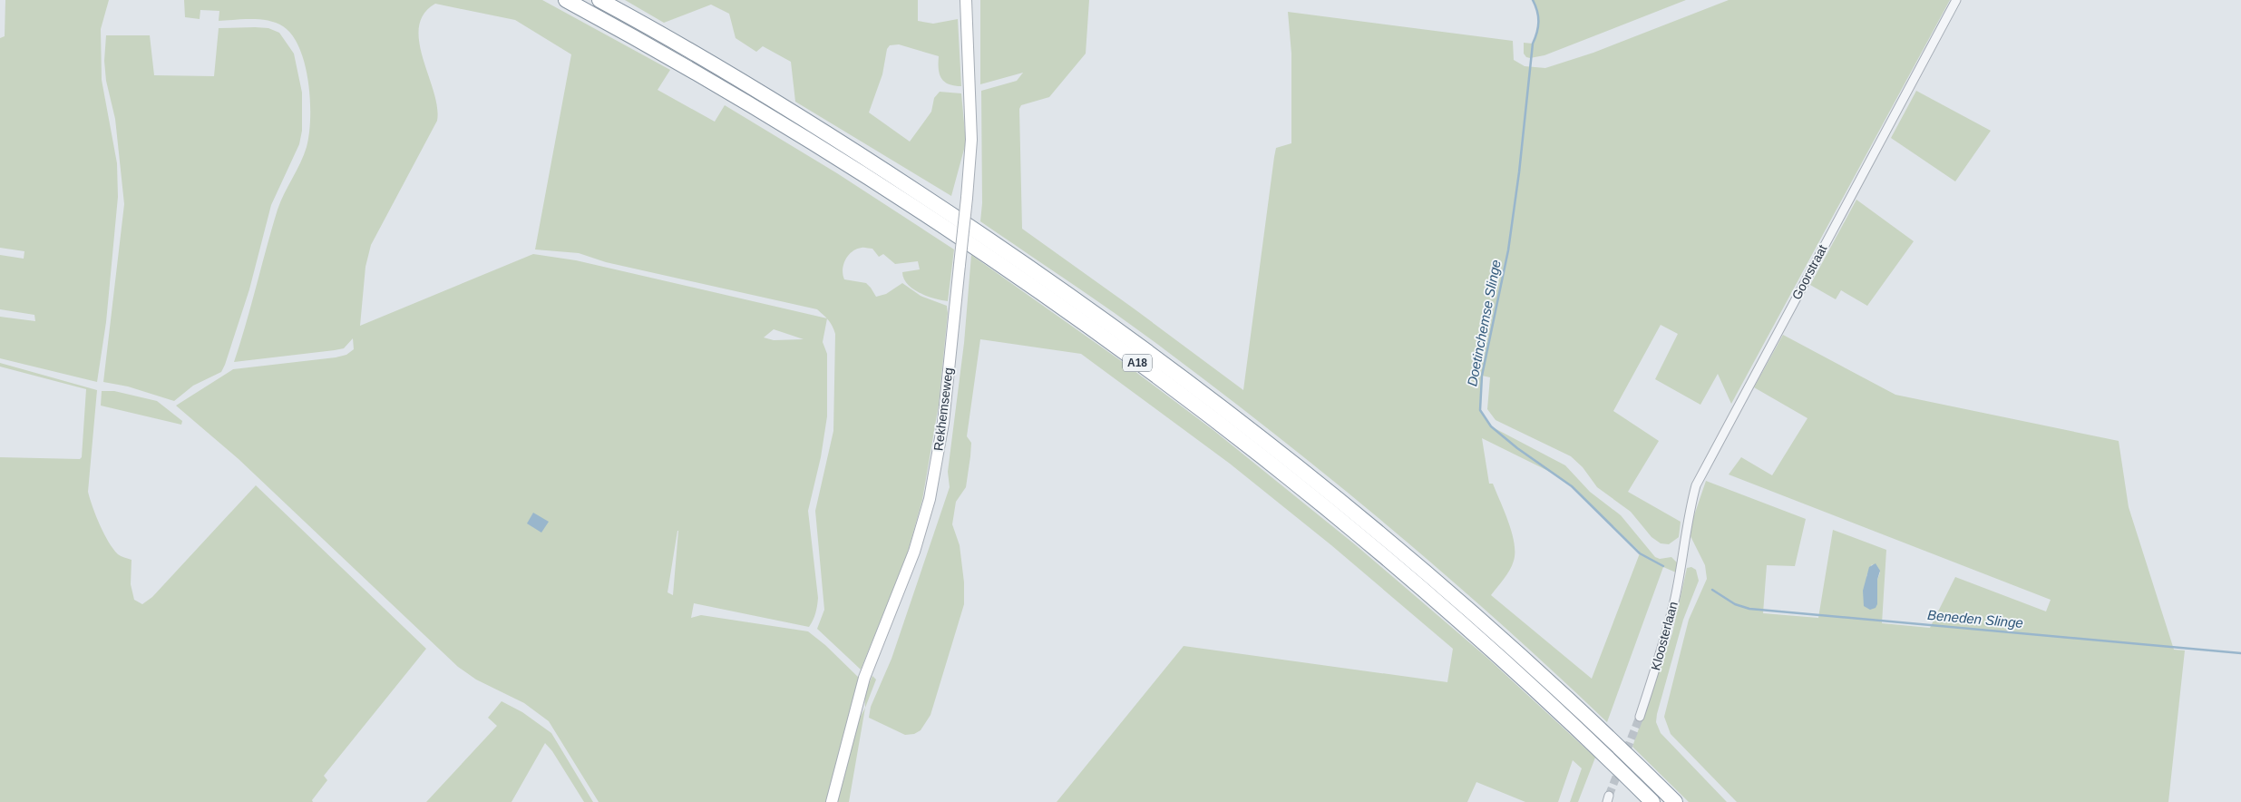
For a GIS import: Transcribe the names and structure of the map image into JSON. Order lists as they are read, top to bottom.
{
  "streets": {
    "highway": ["A18"],
    "street": ["Goorstraat", "Rekhemseweg", "Kloosterlaan"]
  },
  "crossings": [
    ["Goorstraat", "Kloosterlaan"]
  ],
  "water": ["Doetinchemse Slinge", "Beneden Slinge"]
}
